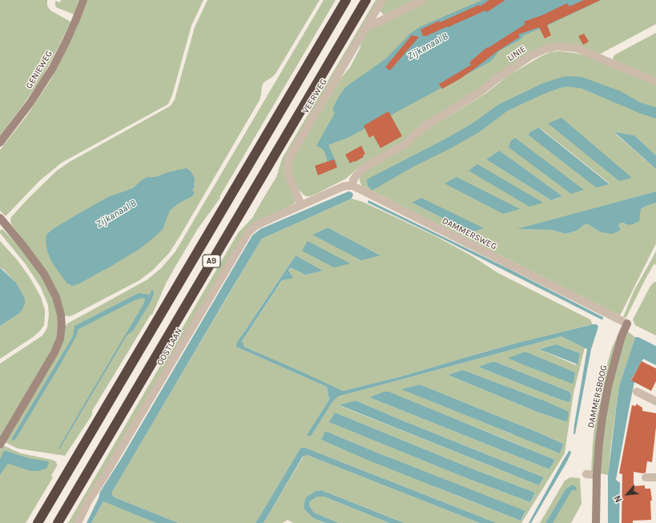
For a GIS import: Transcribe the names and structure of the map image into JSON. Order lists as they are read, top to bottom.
{
  "streets": {
    "highway": ["A9"],
    "street": [
      "LINIE",
      "GENIEWEG",
      "VEERWEG",
      "DAMMERSWEG",
      "OOSTLAAN",
      "DAMMERSBOOG"
    ]
  },
  "crossings": [
    ["LINIE", "DAMMERSWEG"],
    ["VEERWEG", "OOSTLAAN"],
    ["DAMMERSWEG", "DAMMERSBOOG"]
  ],
  "water": ["Zijkanaal B"],
  "north": "bottom left"
}
